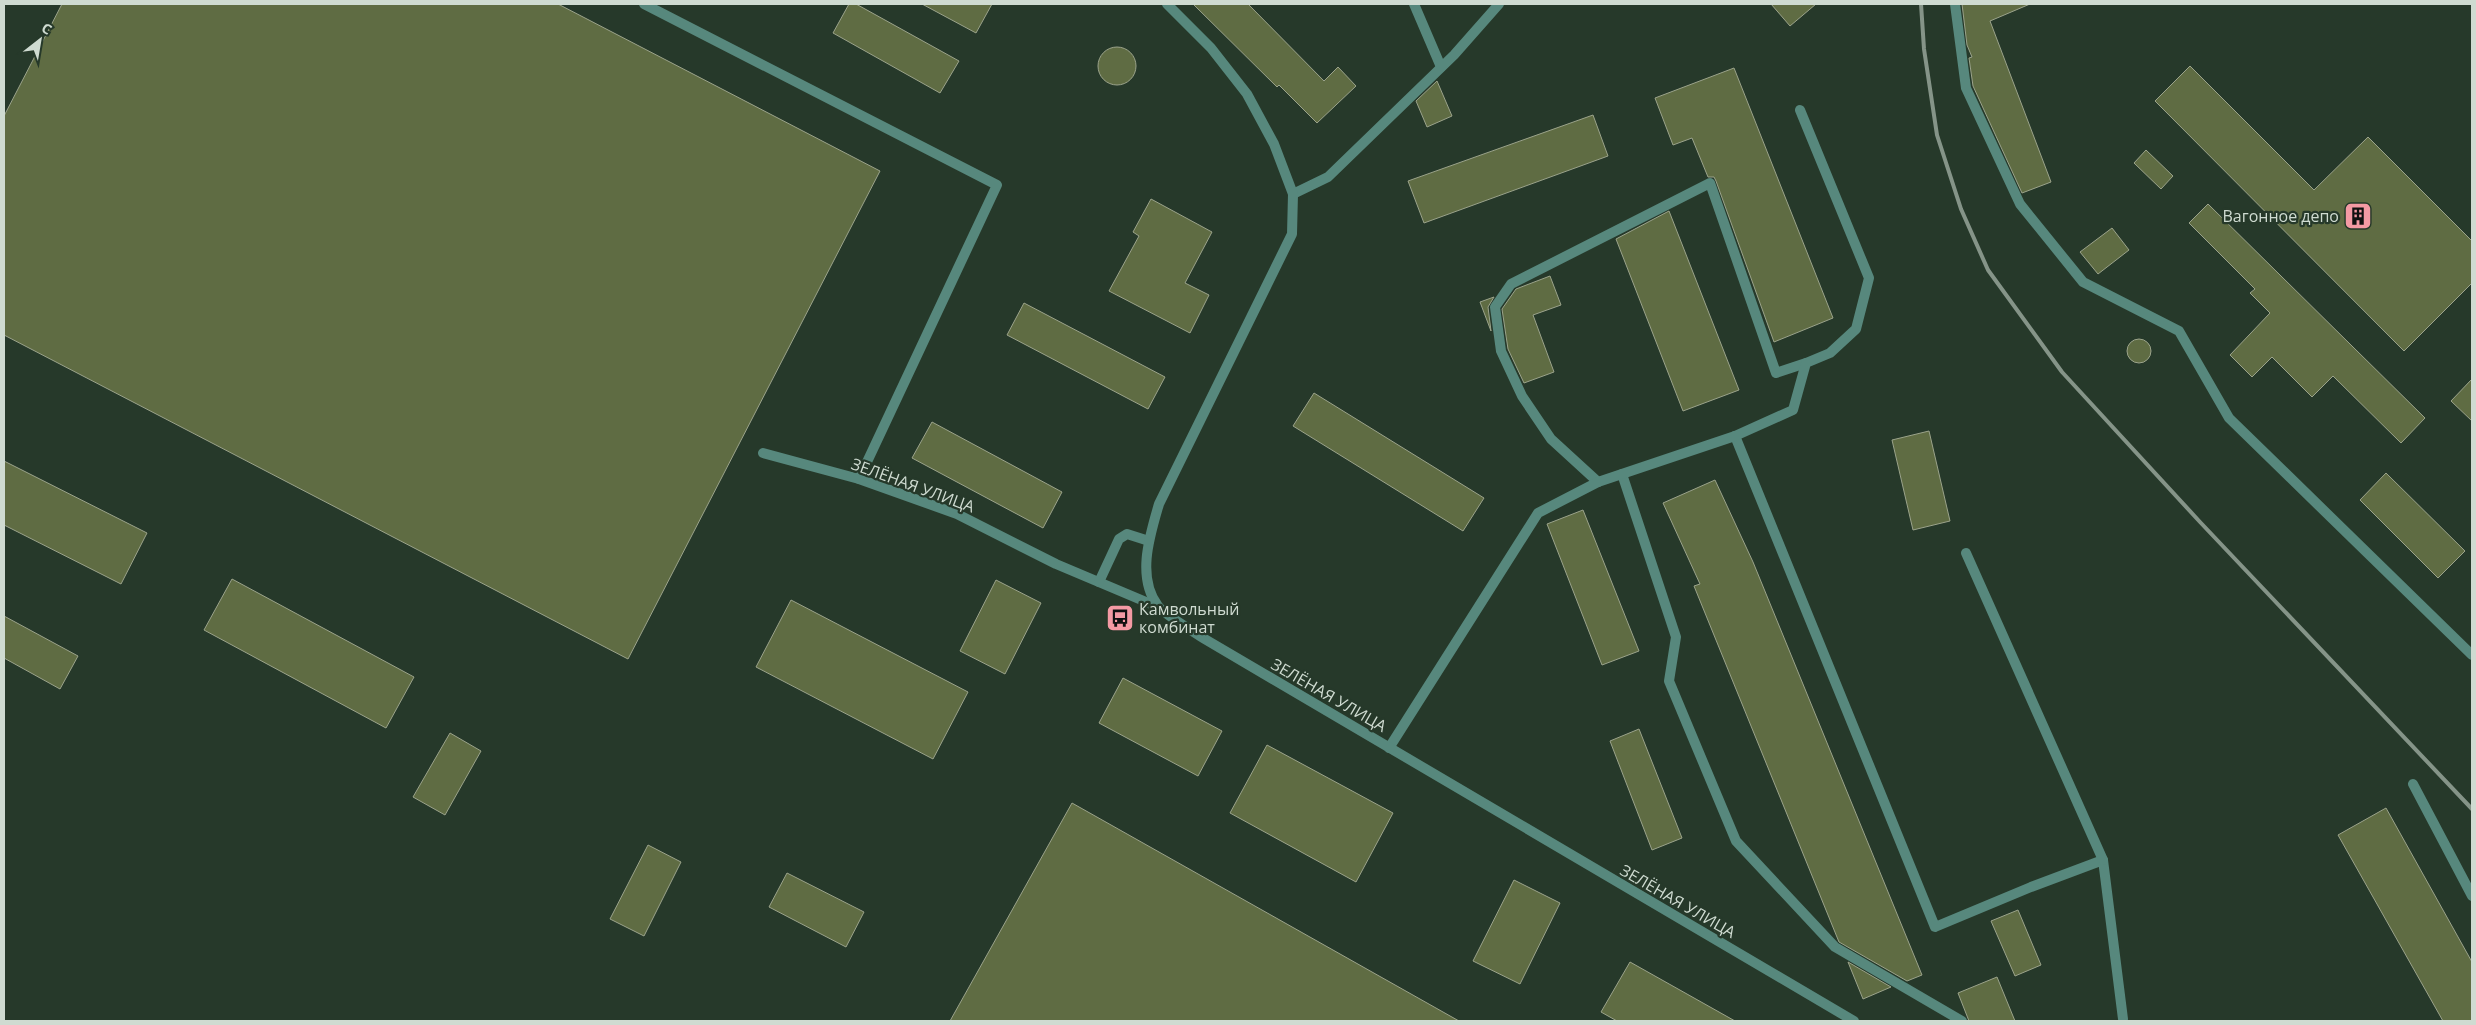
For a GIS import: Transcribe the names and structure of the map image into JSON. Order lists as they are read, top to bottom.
{
  "streets": {
    "street": ["ЗЕЛЁНАЯ УЛИЦА"]
  },
  "places": {
    "building": ["Вагонное депо"],
    "bus stop": ["Камвольный комбинат"]
  },
  "north": "top right"
}
